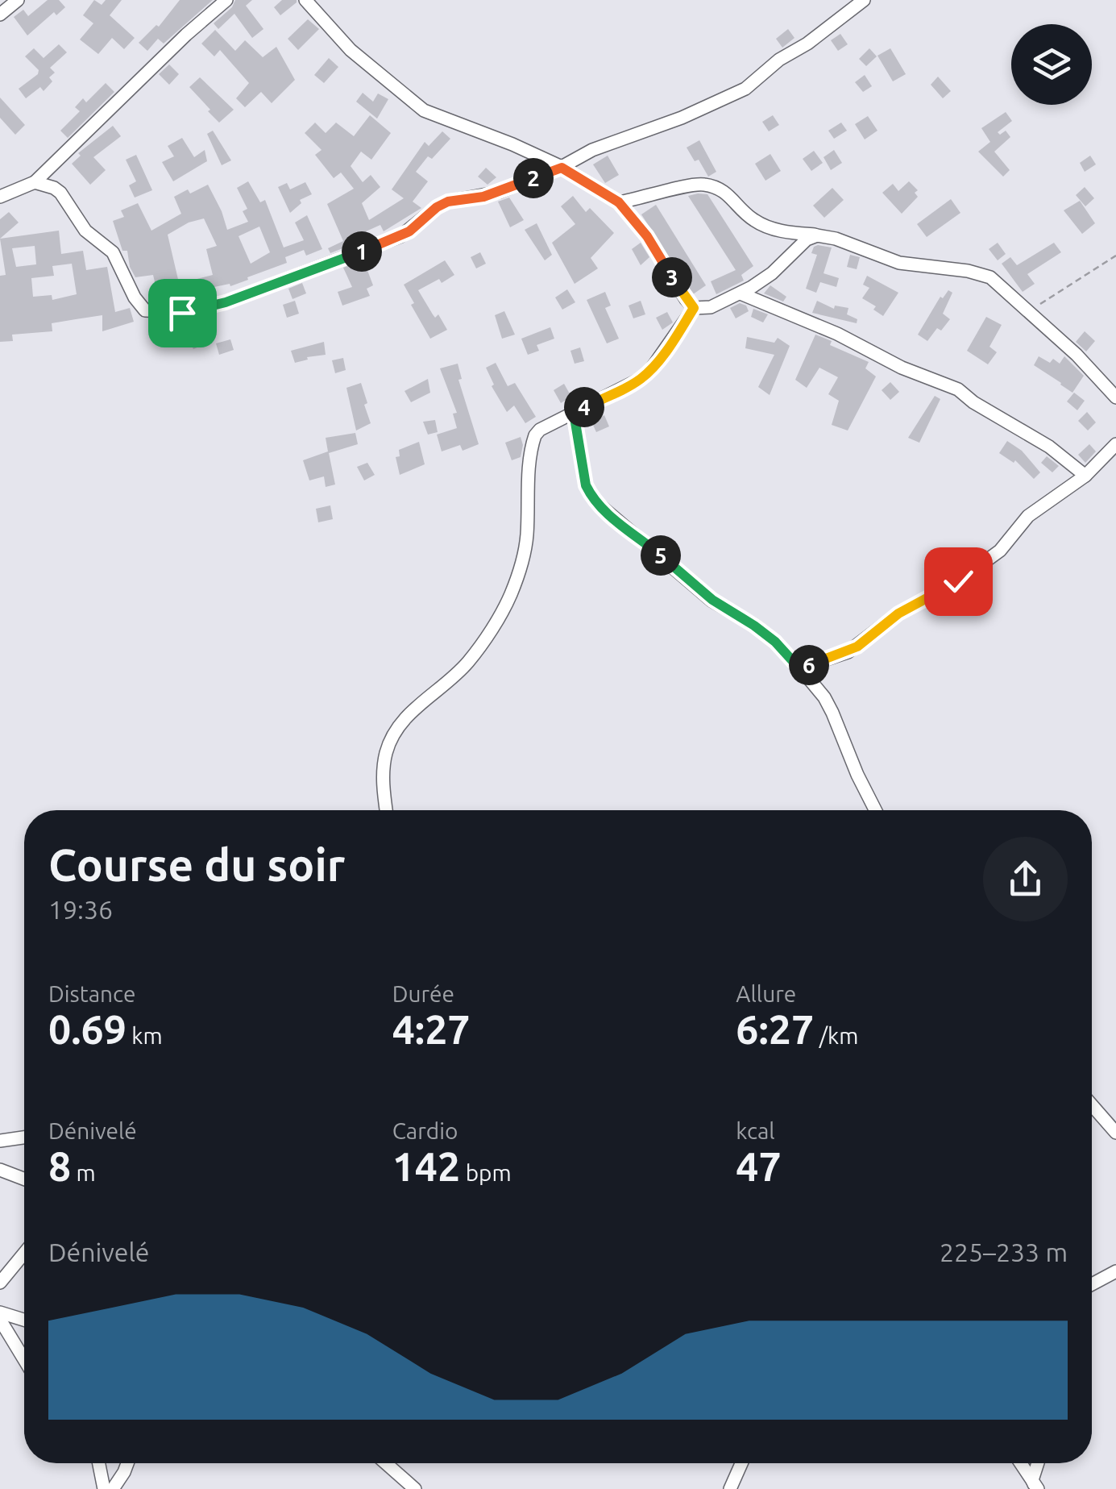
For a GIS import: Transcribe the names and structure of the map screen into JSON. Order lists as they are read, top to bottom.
{
  "page": {
    "pins": [
      "2",
      "1",
      "3",
      "4",
      "5",
      "6"
    ],
    "heading": ["Course du soir", "19:36"],
    "stats": [
      ["Distance", "0.69 km"],
      ["Durée", "4:27"],
      ["Allure", "6:27 /km"],
      ["Dénivelé", "8 m"],
      ["Cardio", "142 bpm"],
      ["kcal", "47"]
    ],
    "chart": ["Dénivelé", "225–233 m"]
  }
}
